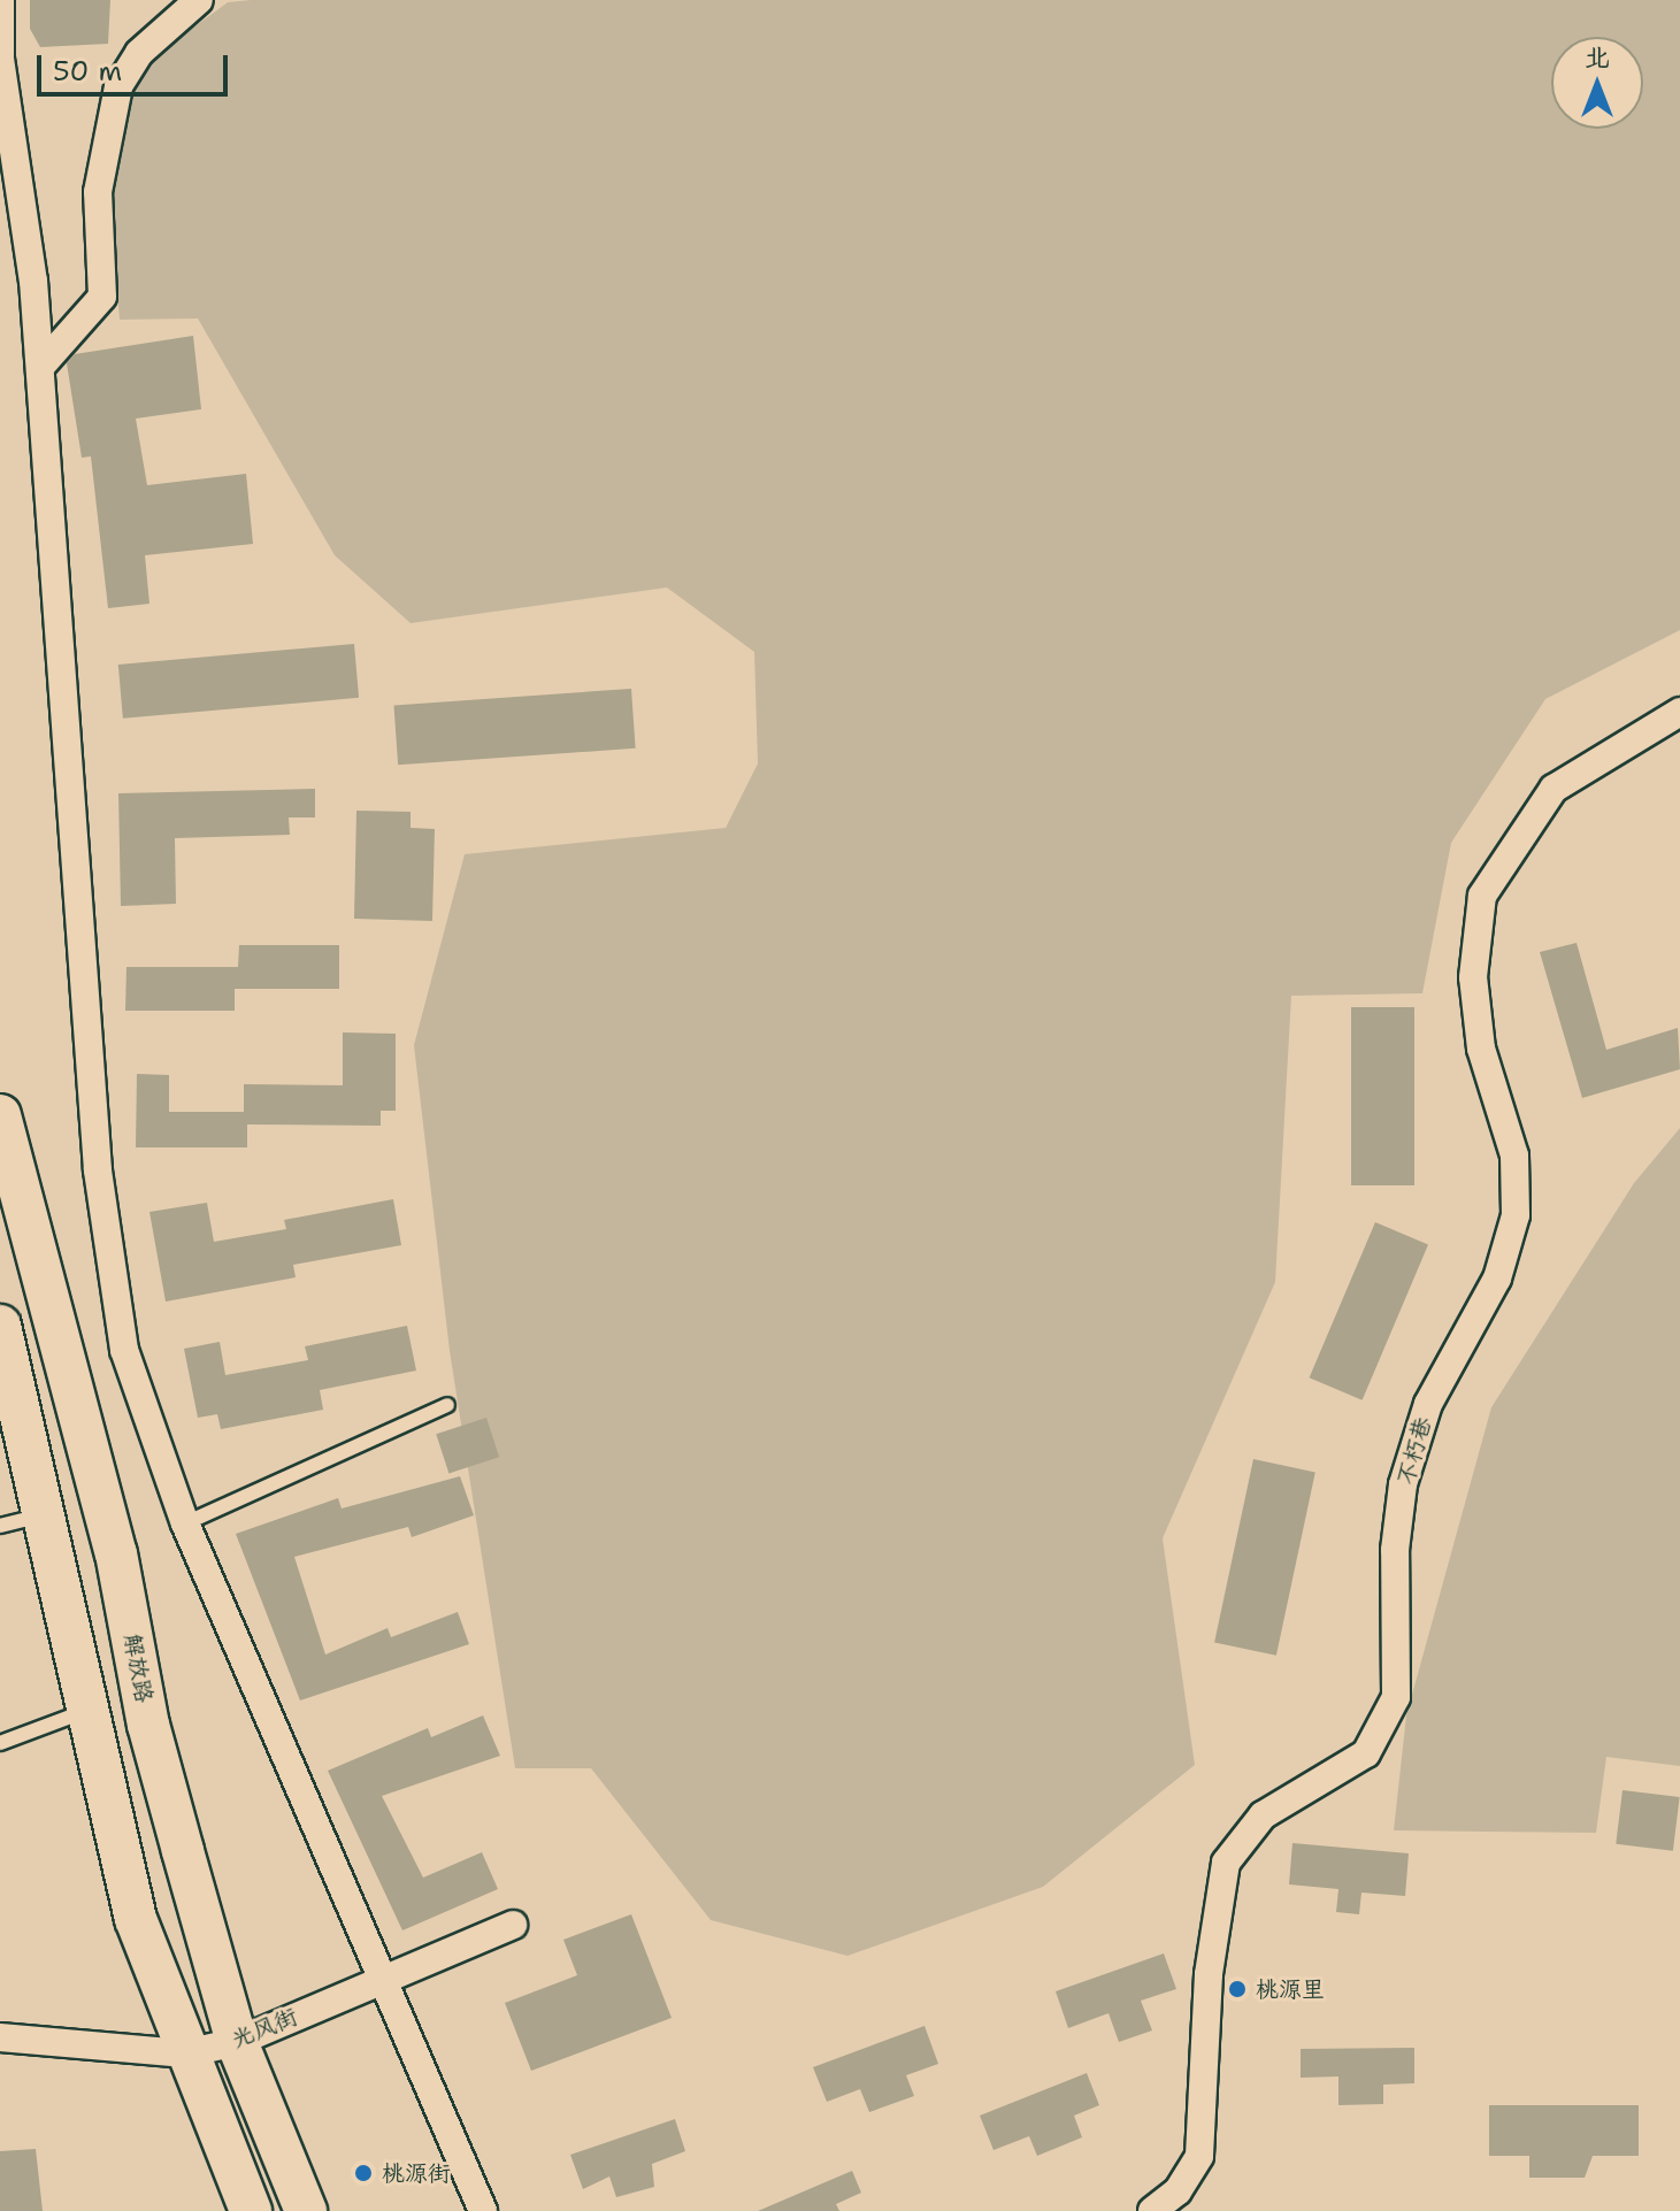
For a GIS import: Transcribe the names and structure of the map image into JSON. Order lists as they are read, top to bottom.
{
  "streets": {
    "main road": ["解放路"],
    "street": ["不朽巷", "光风街"]
  },
  "crossings": [
    ["解放路", "光风街"]
  ],
  "places": ["桃源里", "桃源街"],
  "scale_bar": "50 m",
  "north": "top"
}
